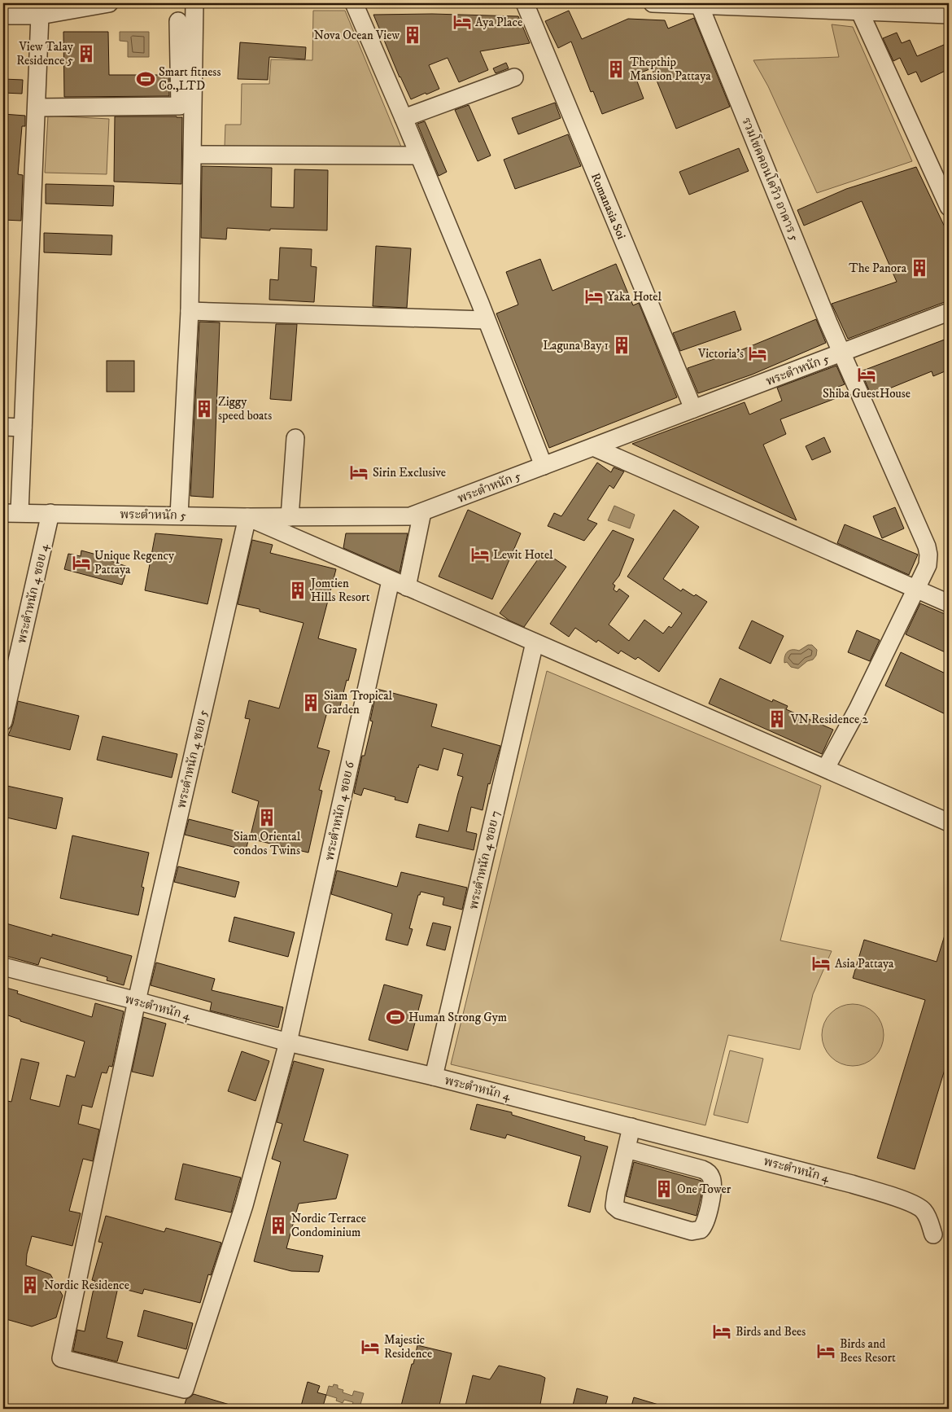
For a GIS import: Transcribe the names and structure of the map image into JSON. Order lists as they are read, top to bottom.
{
  "streets": {
    "street": [
      "รวมโชคคอนโดวิว อาคาร 5",
      "Romanasia Soi",
      "พระตำหนัก 5",
      "พระตำหนัก 4 ซอย 4",
      "พระตำหนัก 4 ซอย 5",
      "พระตำหนัก 4 ซอย 6",
      "พระตำหนัก 4 ซอย 7",
      "พระตำหนัก 4"
    ]
  },
  "crossings": [
    ["รวมโชคคอนโดวิว อาคาร 5", "พระตำหนัก 5"],
    ["Romanasia Soi", "พระตำหนัก 5"],
    ["พระตำหนัก 5", "พระตำหนัก 4 ซอย 4"],
    ["พระตำหนัก 5", "พระตำหนัก 4 ซอย 5"],
    ["พระตำหนัก 4 ซอย 5", "พระตำหนัก 4 ซอย 6"],
    ["พระตำหนัก 4 ซอย 5", "พระตำหนัก 4"],
    ["พระตำหนัก 4 ซอย 6", "พระตำหนัก 4"],
    ["พระตำหนัก 4 ซอย 7", "พระตำหนัก 4"]
  ],
  "places": {
    "hotel": [
      "Aya Place",
      "Yaka Hotel",
      "Victoria's",
      "Shiba GuestHouse",
      "Sirin Exclusive",
      "Lewit Hotel",
      "Unique Regency Pattaya",
      "Asia Pattaya",
      "Birds and Bees",
      "Majestic Residence",
      "Birds and Bees Resort"
    ],
    "building": [
      "Nova Ocean View",
      "View Talay Residence 5",
      "Thepthip Mansion Pattaya",
      "The Panora",
      "Laguna Bay 1",
      "Ziggy speed boats",
      "Jomtien Hills Resort",
      "Siam Tropical Garden",
      "VN Residence 2",
      "Siam Oriental condos Twins",
      "One Tower",
      "Nordic Terrace Condominium",
      "Nordic Residence"
    ],
    "sports": ["Smart fitness Co.,LTD", "Human Strong Gym"]
  }
}
